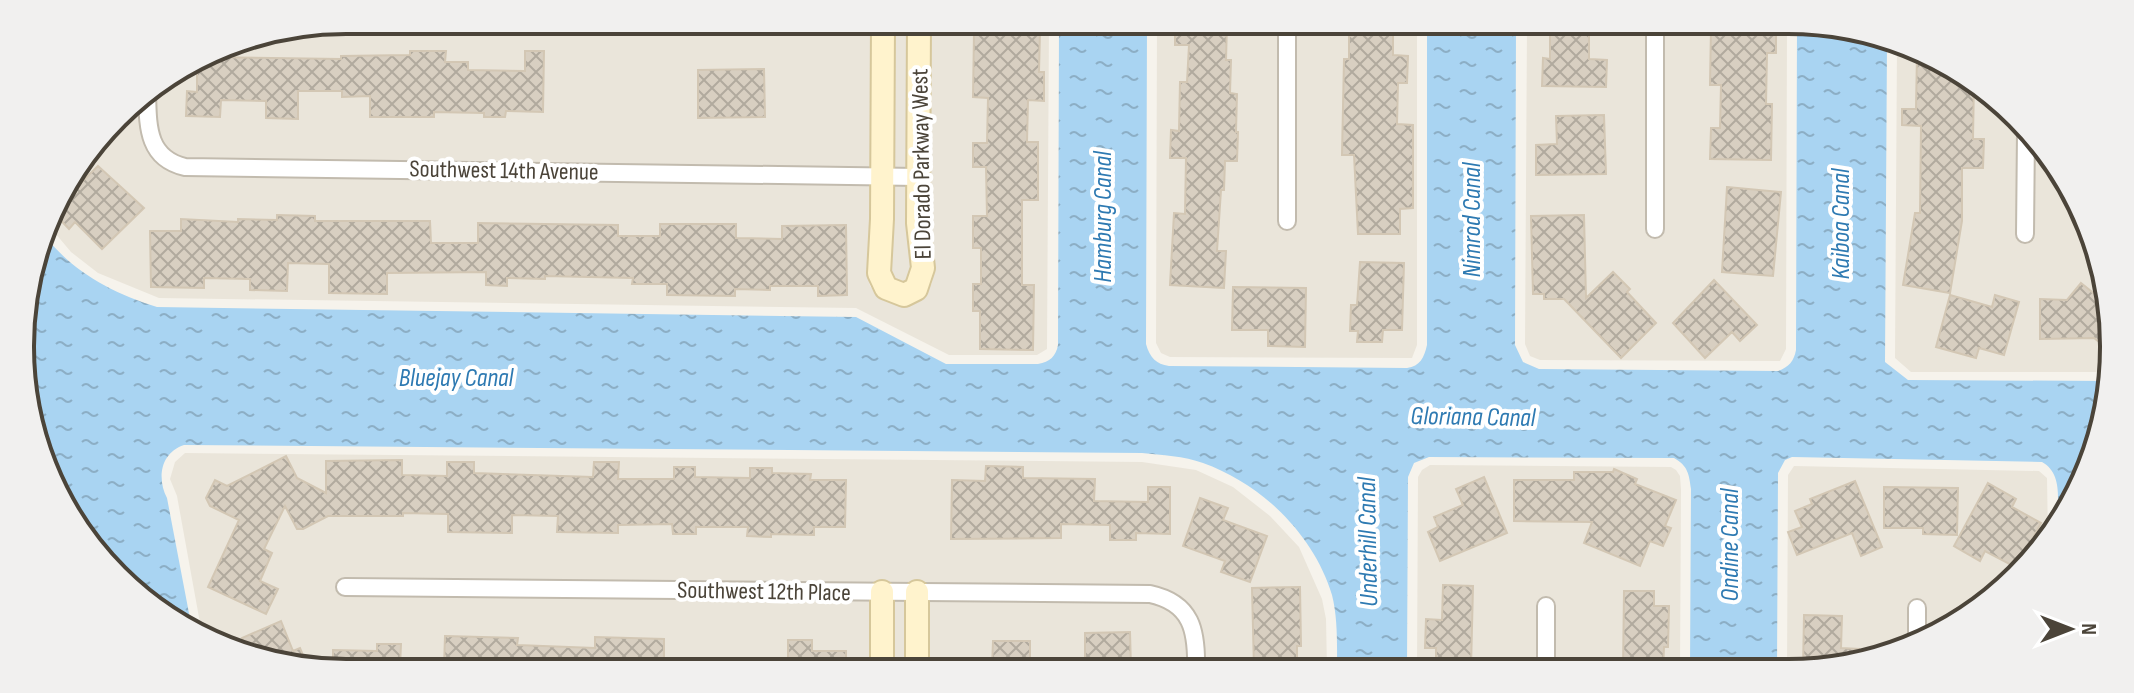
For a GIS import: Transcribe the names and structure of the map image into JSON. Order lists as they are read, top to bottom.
{
  "streets": {
    "street": ["El Dorado Parkway West", "Southwest 14th Avenue", "Southwest 12th Place"]
  },
  "crossings": [
    ["El Dorado Parkway West", "Southwest 14th Avenue"]
  ],
  "water": [
    "Hamburg Canal",
    "Nimrod Canal",
    "Kaiboa Canal",
    "Bluejay Canal",
    "Gloriana Canal",
    "Underhill Canal",
    "Ondine Canal"
  ],
  "north": "right"
}
